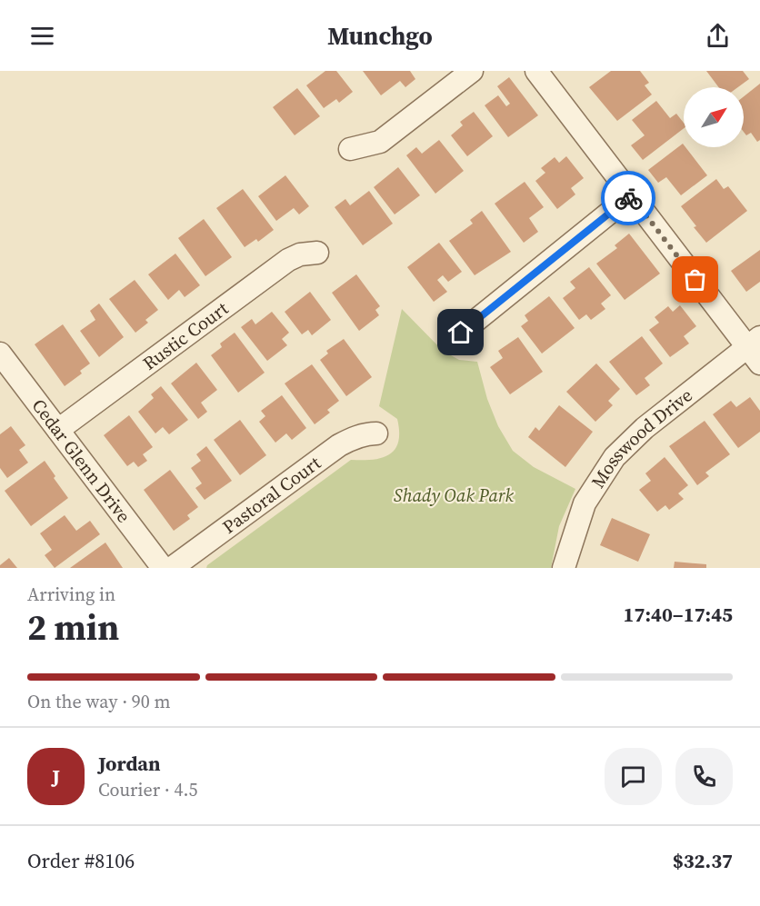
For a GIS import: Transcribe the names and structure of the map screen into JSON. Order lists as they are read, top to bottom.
{
  "streets": {
    "street": [
      "Rustic Court",
      "Mosswood Drive",
      "Cedar Glenn Drive",
      "Pastoral Court"
    ]
  },
  "crossings": [
    ["Rustic Court", "Cedar Glenn Drive"]
  ],
  "parks": ["Shady Oak Park"],
  "north": "top right",
  "page": {
    "header": "Munchgo",
    "heading": ["2 min", "Arriving in", "17:40–17:45"],
    "panel": [
      "Jordan",
      "Courier · 4.5",
      "Order #8106",
      "$32.37"
    ],
    "bar": "On the way · 90 m",
    "round": "J"
  }
}
